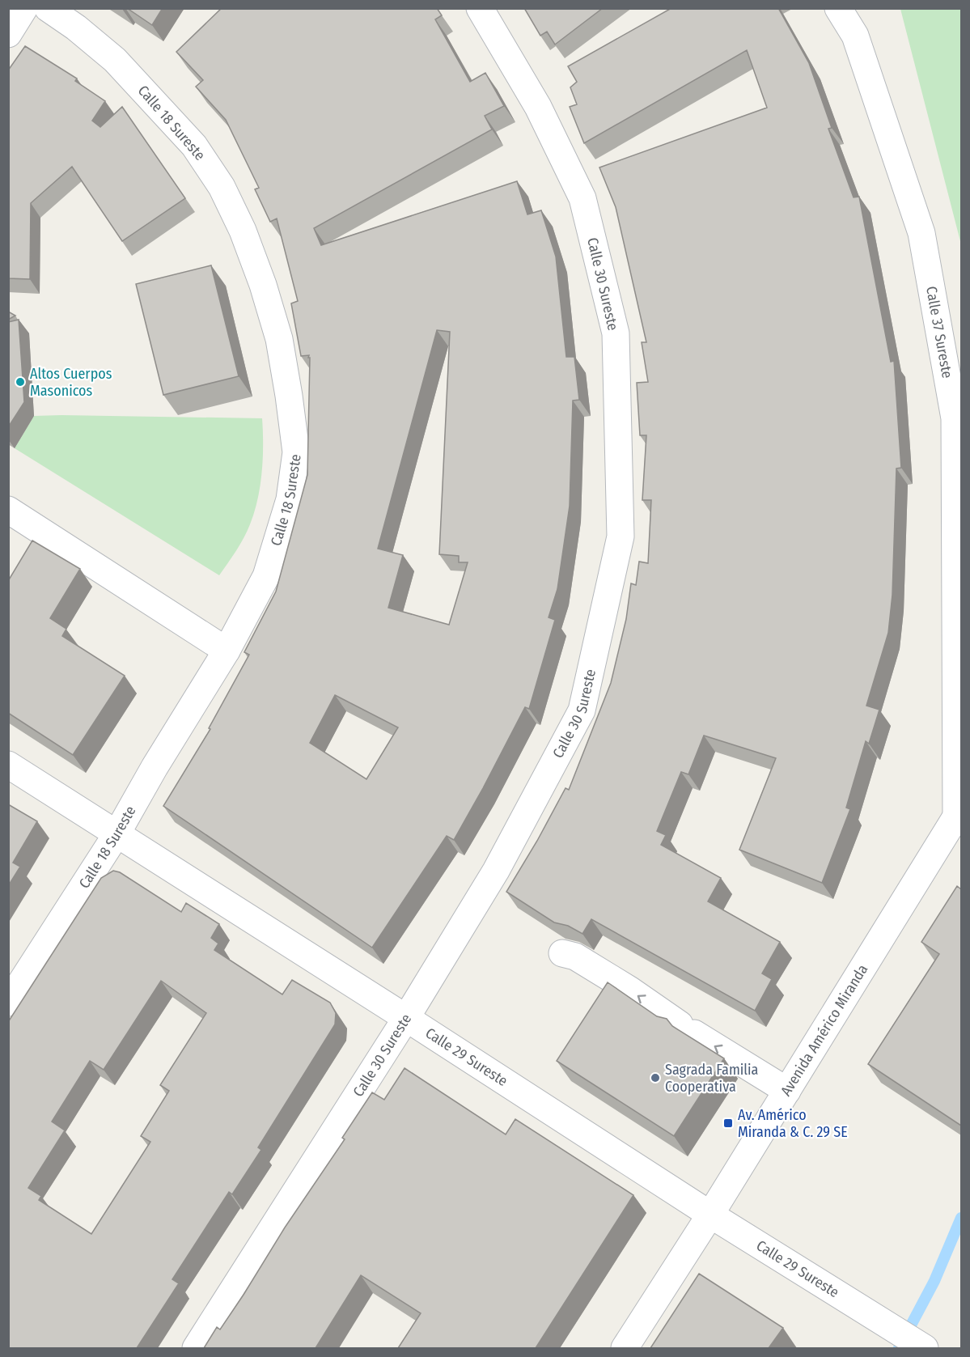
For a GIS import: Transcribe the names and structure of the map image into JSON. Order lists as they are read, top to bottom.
{
  "streets": {
    "street": [
      "Calle 18 Sureste",
      "Calle 30 Sureste",
      "Calle 37 Sureste",
      "Avenida Américo Miranda",
      "Calle 29 Sureste"
    ]
  },
  "crossings": [
    ["Calle 18 Sureste", "Calle 29 Sureste"],
    ["Calle 30 Sureste", "Calle 29 Sureste"],
    ["Calle 37 Sureste", "Avenida Américo Miranda"],
    ["Avenida Américo Miranda", "Calle 29 Sureste"]
  ],
  "places": {
    "other": ["Altos Cuerpos Masonicos", "Sagrada Familia Cooperativa"],
    "transit": ["Av. Américo Miranda & C. 29 SE"]
  }
}
